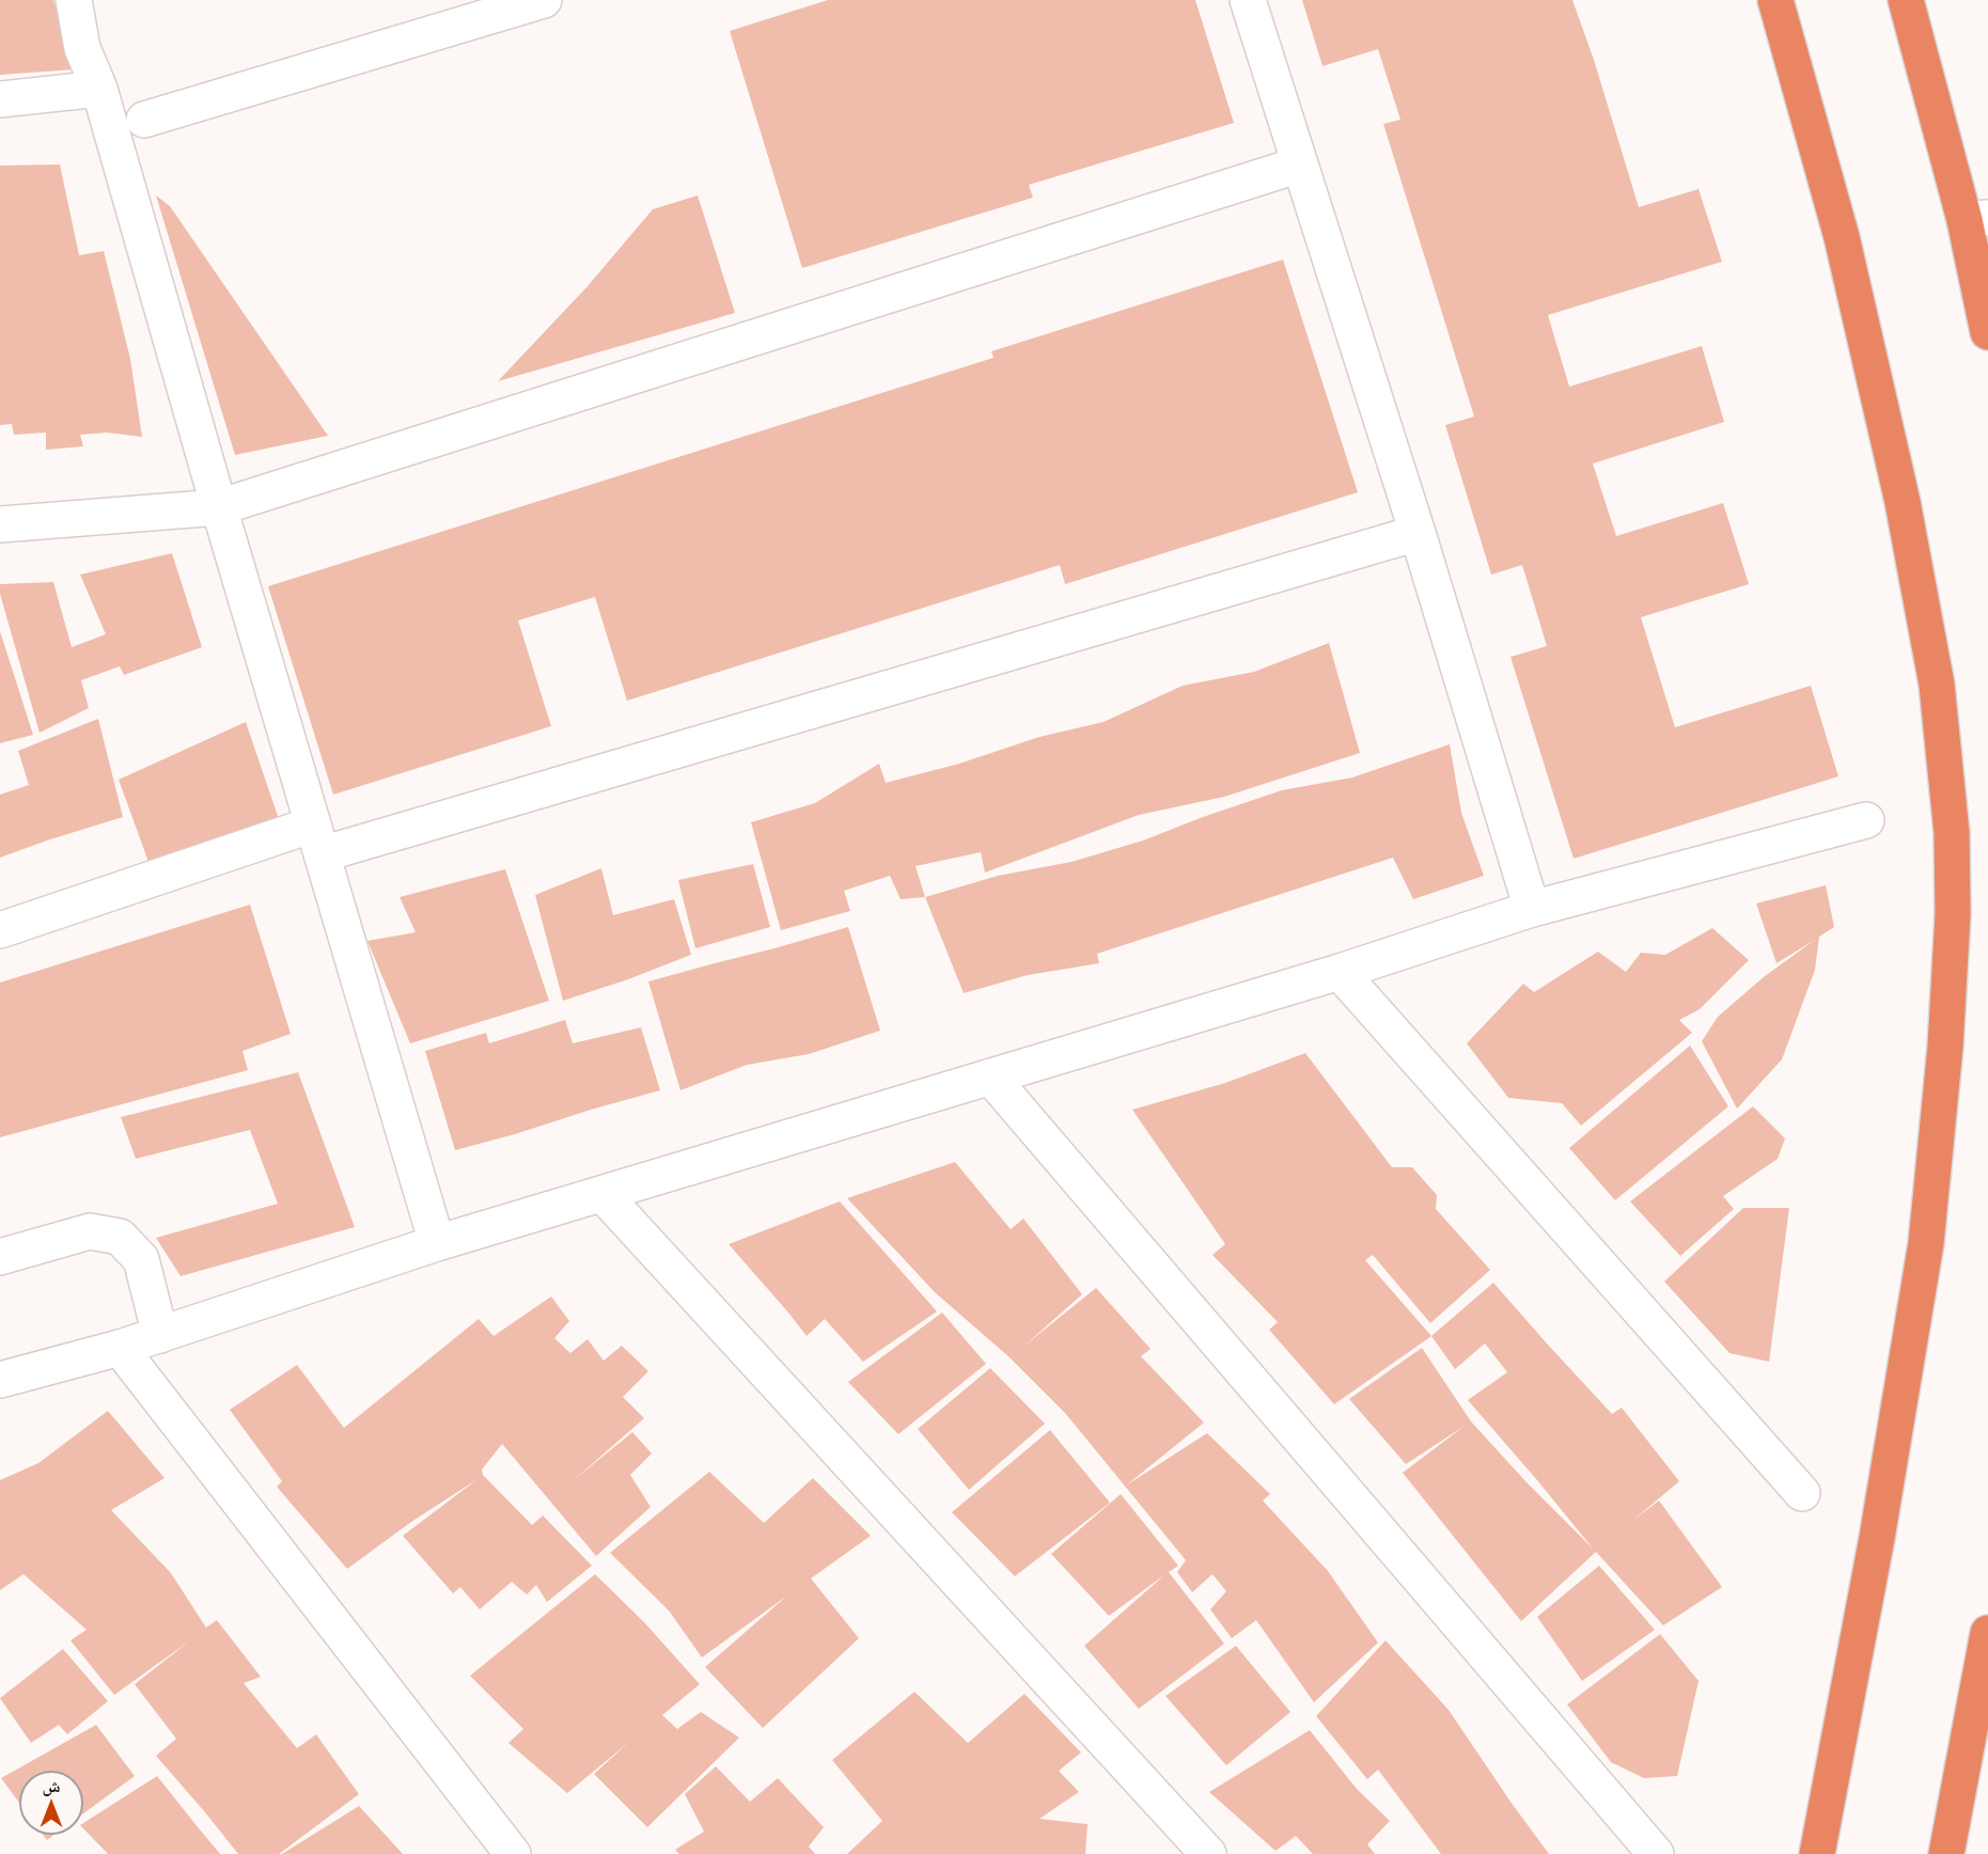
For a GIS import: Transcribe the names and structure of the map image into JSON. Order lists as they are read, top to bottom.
{
  "north": "top"
}
